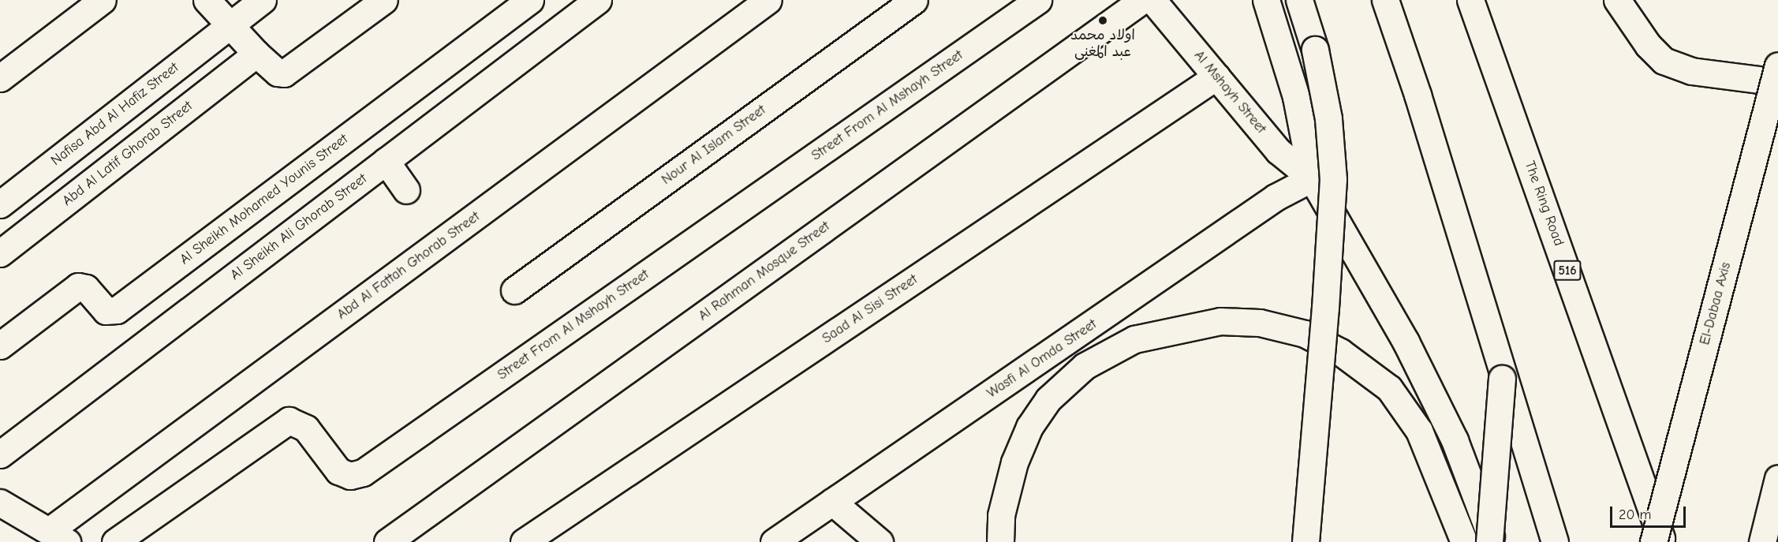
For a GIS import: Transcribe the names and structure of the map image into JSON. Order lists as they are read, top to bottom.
{
  "streets": {
    "main road": [
      "Al Mshayh Street",
      "Street From Al Mshayh Street",
      "Nafisa Abd Al Hafiz Street",
      "Nour Al Islam Street",
      "Abd Al Latif Ghorab Street",
      "Al Sheikh Mohamed Younis Street",
      "The Ring Road",
      "Al Sheikh Ali Ghorab Street",
      "Abd Al Fattah Ghorab Street",
      "516",
      "Al Rahman Mosque Street",
      "El-Dabaa Axis",
      "Saad Al Sisi Street",
      "Wasfi Al Omda Street"
    ]
  },
  "crossings": [
    ["Al Mshayh Street", "Al Rahman Mosque Street"],
    ["Al Mshayh Street", "Saad Al Sisi Street"],
    ["Al Mshayh Street", "Wasfi Al Omda Street"],
    ["The Ring Road", "El-Dabaa Axis"]
  ],
  "places": ["اولاد محمد عبد المغنى"],
  "scale_bar": "20 m"
}
